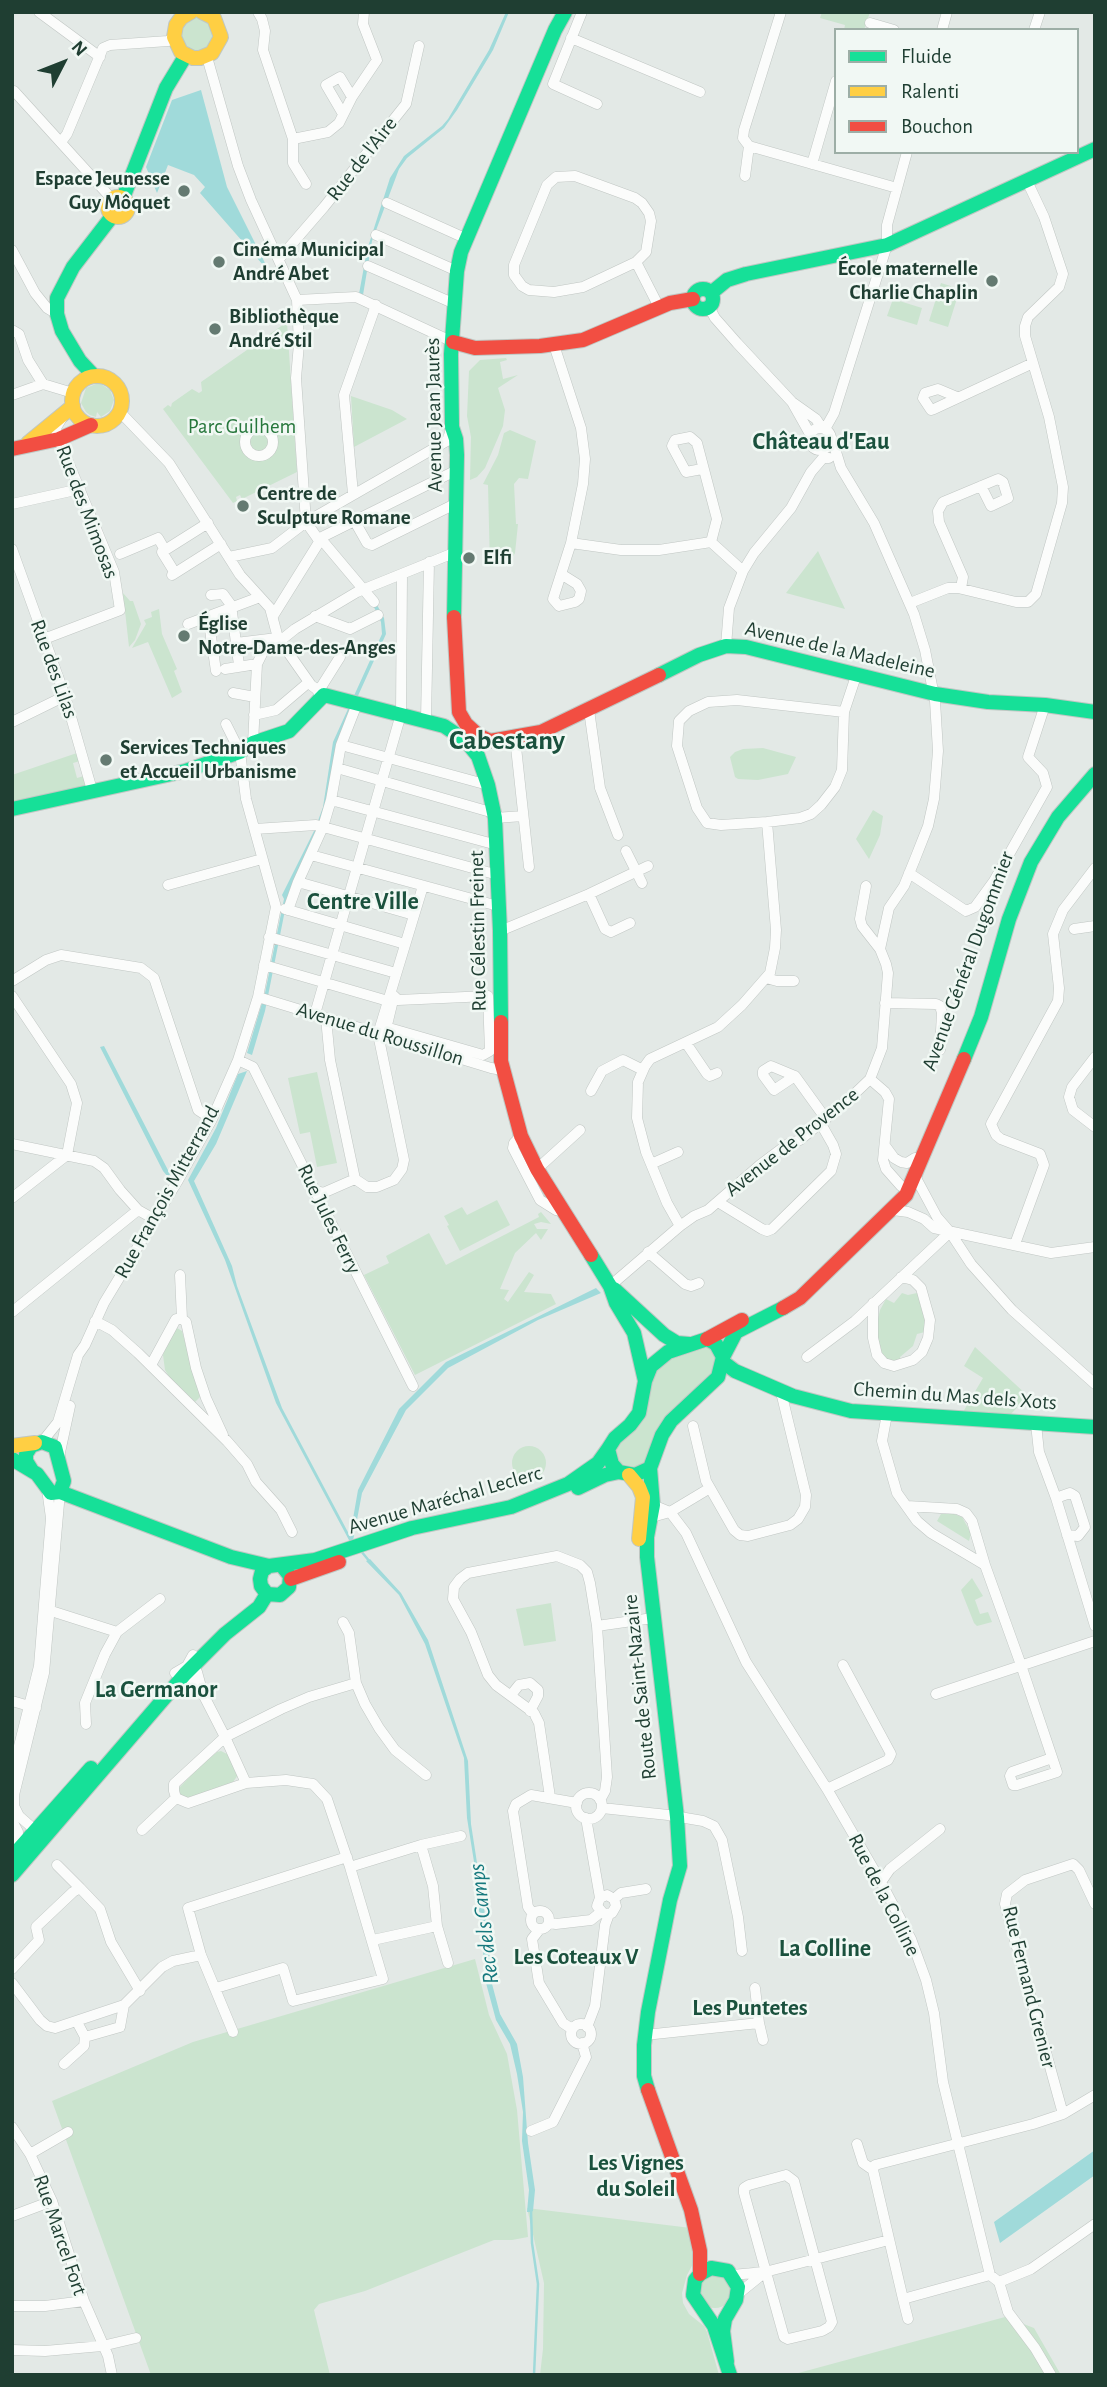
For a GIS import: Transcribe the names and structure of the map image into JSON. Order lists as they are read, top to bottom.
{
  "streets": {
    "street": [
      "Rue de l'Aire",
      "Avenue Jean Jaurès",
      "Rue des Mimosas",
      "Avenue de la Madeleine",
      "Rue des Lilas",
      "Rue Célestin Freinet",
      "Avenue Général Dugommier",
      "Avenue du Roussillon",
      "Avenue de Provence",
      "Rue François Mitterrand",
      "Rue Jules Ferry",
      "Chemin du Mas dels Xots",
      "Avenue Maréchal Leclerc",
      "Route de Saint-Nazaire",
      "Rue de la Colline",
      "Rue Fernand Grenier",
      "Rue Marcel Fort"
    ]
  },
  "crossings": [
    ["Rue des Mimosas", "Rue des Lilas"],
    ["Avenue de la Madeleine", "Avenue de Provence"],
    ["Rue Célestin Freinet", "Avenue Général Dugommier"],
    ["Rue Célestin Freinet", "Avenue du Roussillon"],
    ["Rue Célestin Freinet", "Avenue de Provence"],
    ["Rue Célestin Freinet", "Avenue Maréchal Leclerc"],
    ["Avenue Général Dugommier", "Chemin du Mas dels Xots"],
    ["Avenue Général Dugommier", "Avenue Maréchal Leclerc"],
    ["Avenue du Roussillon", "Rue François Mitterrand"],
    ["Rue François Mitterrand", "Rue Jules Ferry"],
    ["Avenue Maréchal Leclerc", "Route de Saint-Nazaire"]
  ],
  "districts": [
    "Château d'Eau",
    "Cabestany",
    "Centre Ville",
    "La Germanor",
    "La Colline",
    "Les Coteaux V",
    "Les Puntetes",
    "Les Vignes du Soleil"
  ],
  "water": ["Rec dels Camps"],
  "parks": ["Parc Guilhem"],
  "places": [
    "Espace Jeunesse Guy Môquet",
    "Cinéma Municipal André Abet",
    "École maternelle Charlie Chaplin",
    "Bibliothèque André Stil",
    "Centre de Sculpture Romane",
    "Elfi",
    "Église Notre-Dame-des-Anges",
    "Services Techniques et Accueil Urbanisme"
  ],
  "legend": ["Fluide", "Ralenti", "Bouchon"],
  "north": "top right"
}
